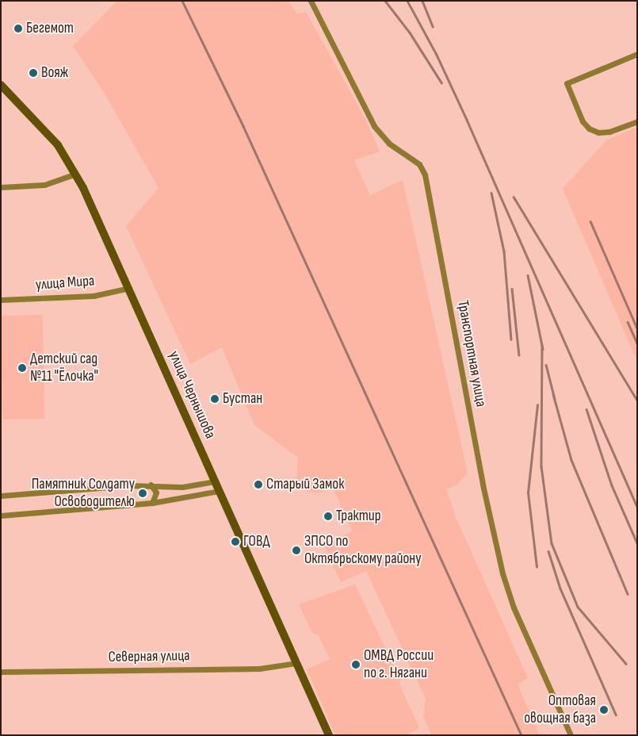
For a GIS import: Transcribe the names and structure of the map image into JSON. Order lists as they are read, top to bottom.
{
  "streets": {
    "main road": ["улица Чернышова"],
    "street": ["улица Мира", "Транспортная улица", "Северная улица"]
  },
  "crossings": [
    ["улица Мира", "улица Чернышова"],
    ["улица Чернышова", "Северная улица"]
  ],
  "places": [
    "Бегемот",
    "Вояж",
    "Детский сад №11 \"Ёлочка\"",
    "Бустан",
    "Старый Замок",
    "Памятник Солдату Освободителю",
    "Трактир",
    "ГОВД",
    "ЗПСО по Октябрьскому району",
    "ОМВД России по г. Нягани",
    "Оптовая овощная база"
  ]
}
